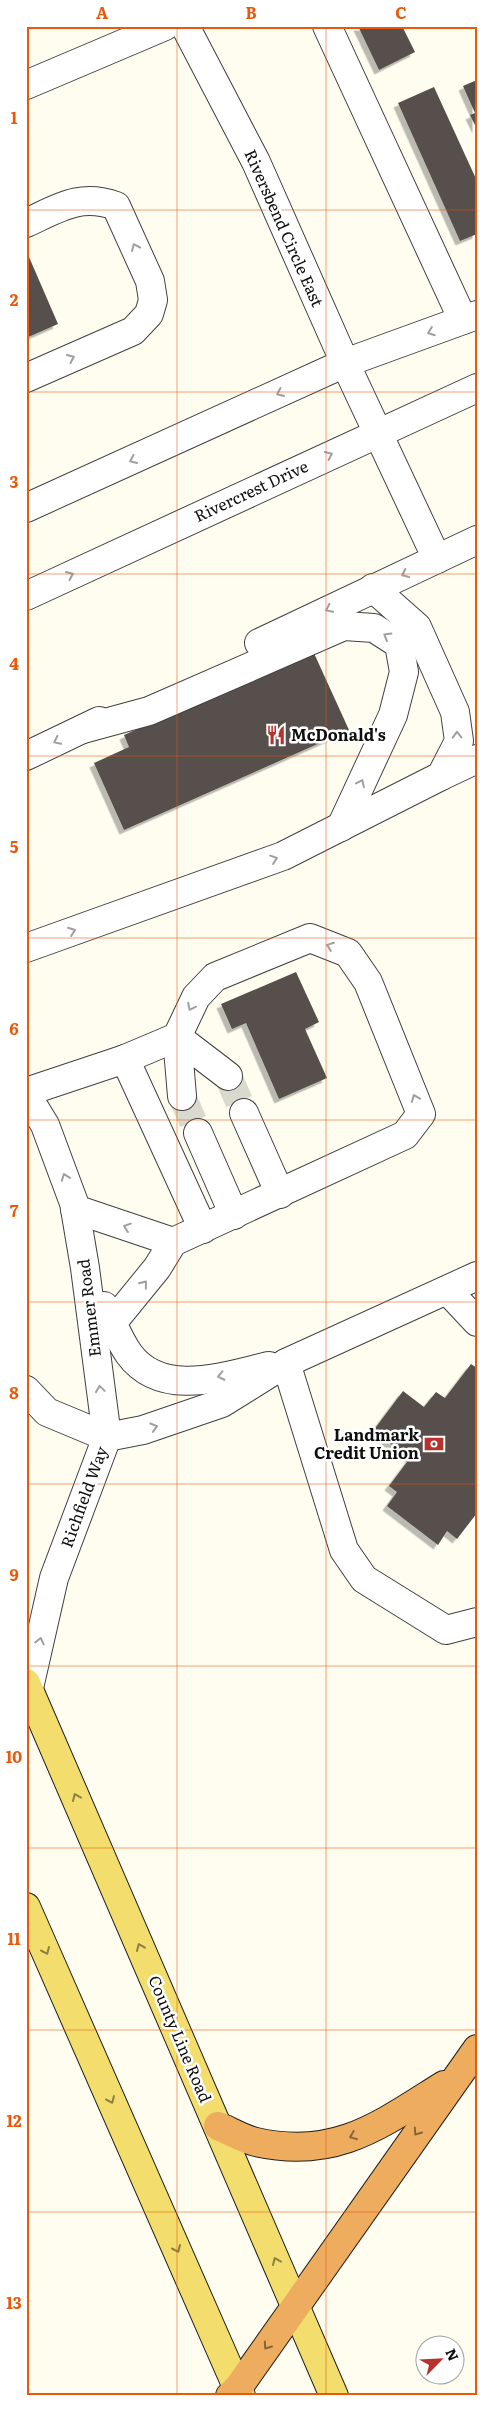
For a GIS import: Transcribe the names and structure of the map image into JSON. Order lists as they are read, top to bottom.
{
  "streets": {
    "main road": ["County Line Road"],
    "street": [
      "Riversbend Circle East",
      "Rivercrest Drive",
      "Emmer Road",
      "Richfield Way"
    ]
  },
  "crossings": [
    ["Riversbend Circle East", "Rivercrest Drive"],
    ["Emmer Road", "Richfield Way"],
    ["Richfield Way", "County Line Road"]
  ],
  "places": {
    "restaurant": ["McDonald's"],
    "bank": ["Landmark Credit Union"]
  },
  "north": "top right",
  "grid": {
    "columns": ["A", "B", "C"],
    "rows": [
      "1",
      "2",
      "3",
      "4",
      "5",
      "6",
      "7",
      "8",
      "9",
      "10",
      "11",
      "12",
      "13"
    ]
  }
}
